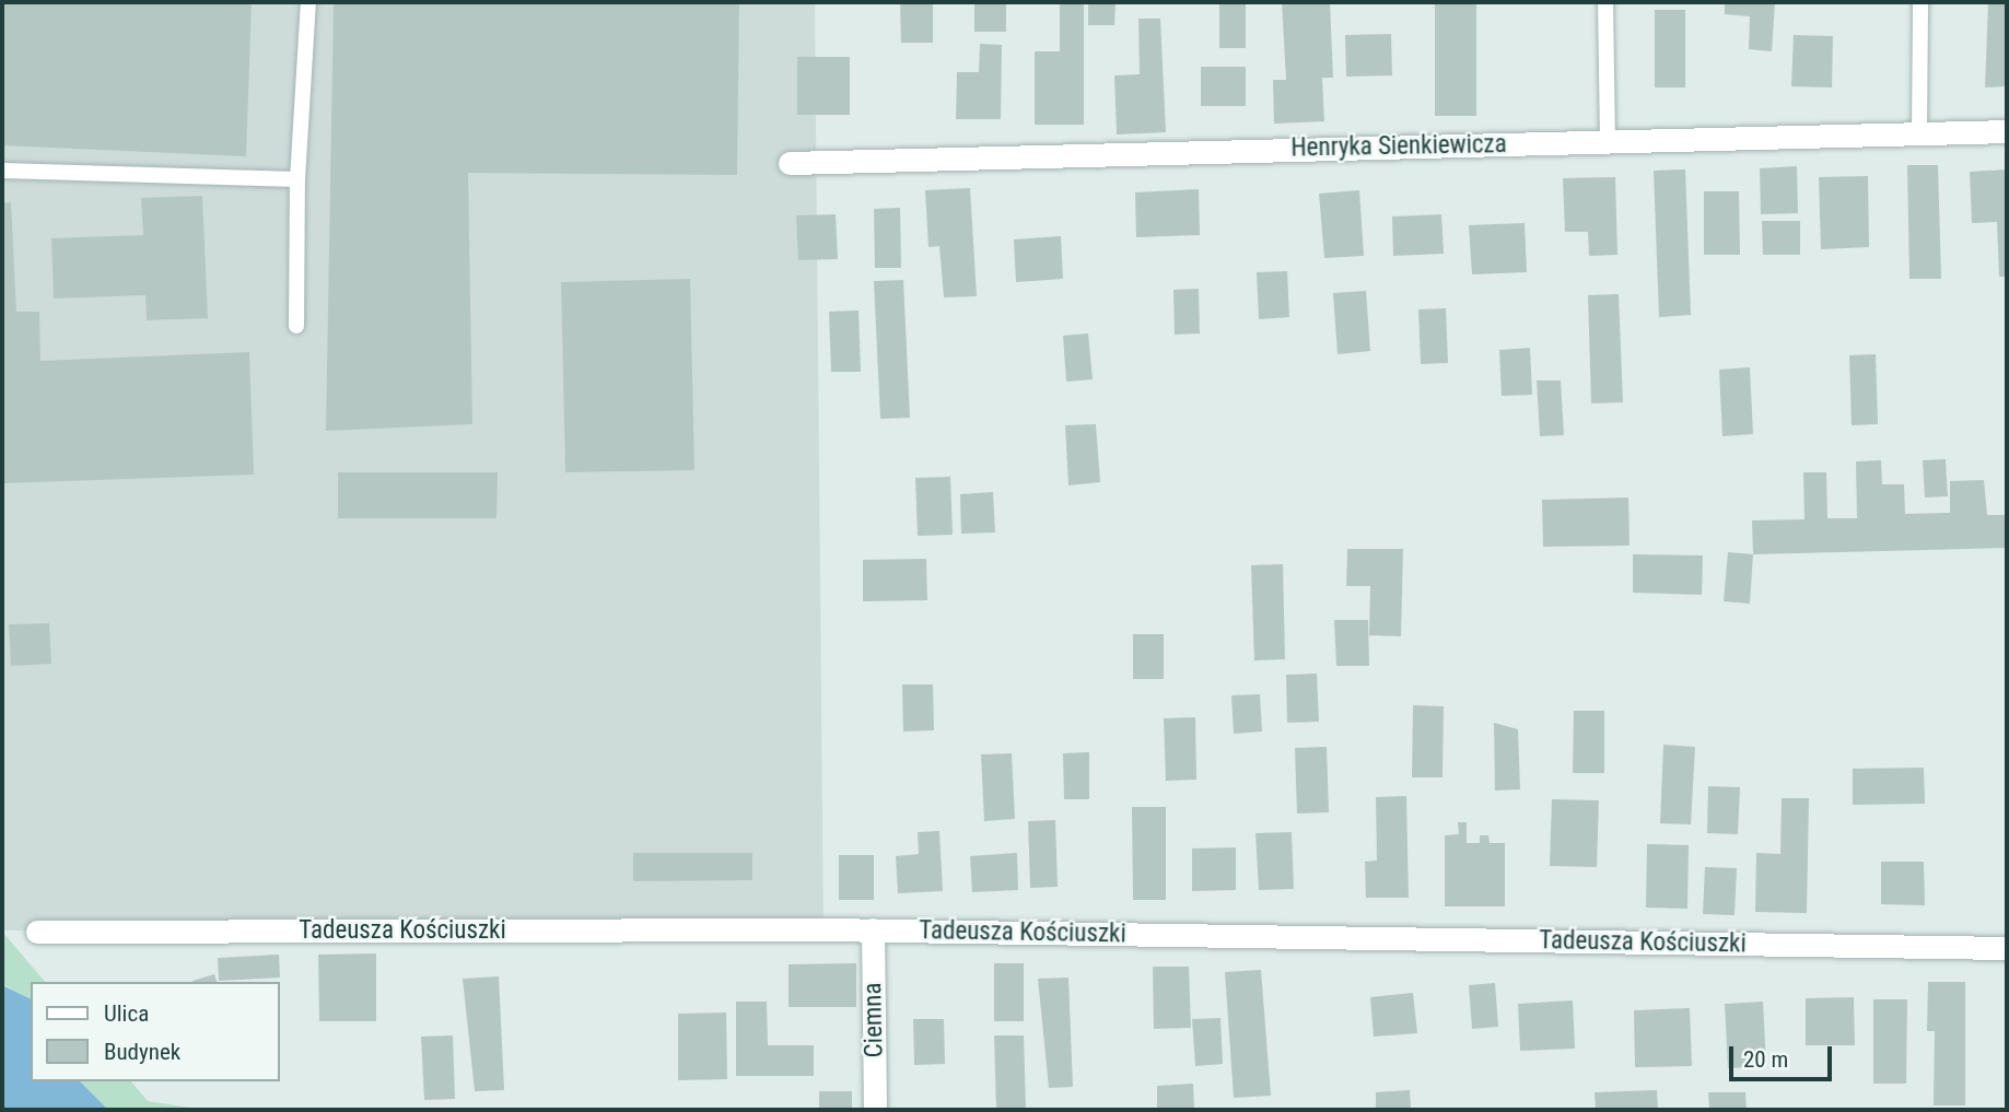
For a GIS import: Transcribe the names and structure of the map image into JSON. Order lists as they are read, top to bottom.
{
  "streets": {
    "street": ["Henryka Sienkiewicza", "Tadeusza Kościuszki", "Ciemna"]
  },
  "crossings": [
    ["Tadeusza Kościuszki", "Ciemna"]
  ],
  "legend": ["Ulica", "Budynek"],
  "scale_bar": "20 m"
}
